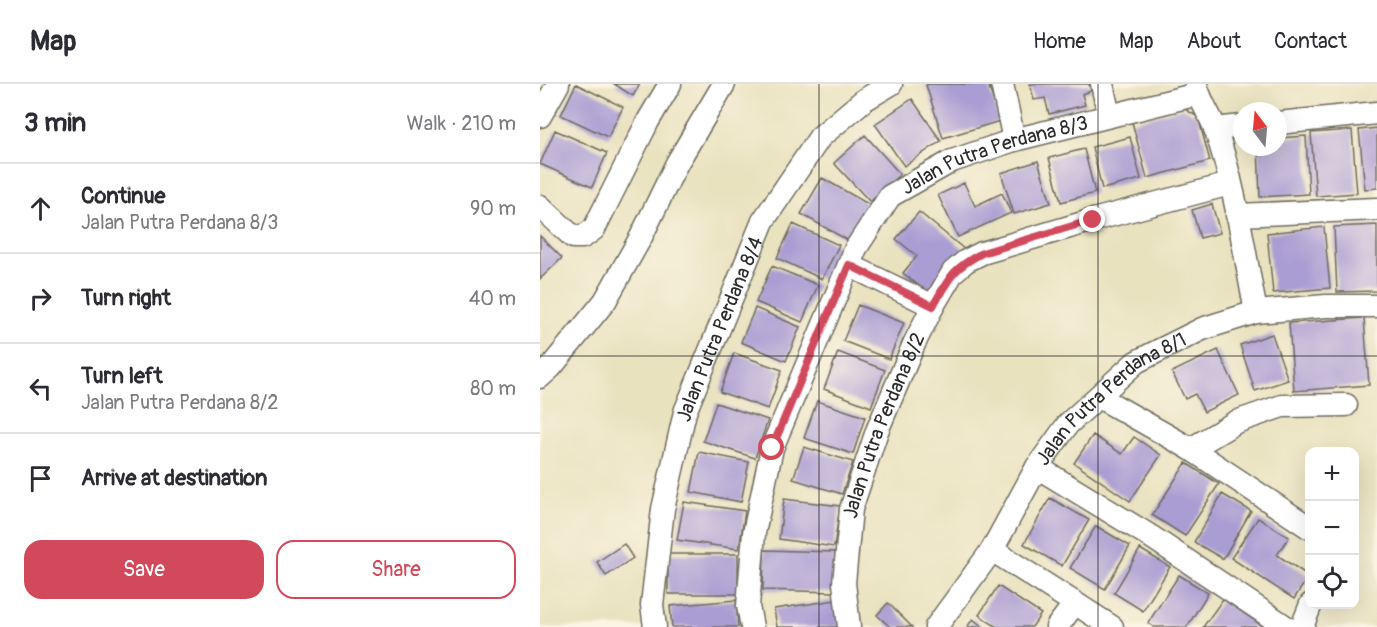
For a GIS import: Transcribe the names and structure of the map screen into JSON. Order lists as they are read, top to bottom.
{
  "streets": {
    "street": [
      "Jalan Putra Perdana 8/3",
      "Jalan Putra Perdana 8/4",
      "Jalan Putra Perdana 8/1",
      "Jalan Putra Perdana 8/2"
    ]
  },
  "north": "top",
  "page": {
    "header": "Map",
    "nav": [
      "Home",
      "Map",
      "About",
      "Contact"
    ],
    "heading": ["3 min", "Walk · 210 m"],
    "list": [
      ["Continue", "Jalan Putra Perdana 8/3", "90 m"],
      ["Turn right", "40 m"],
      ["Turn left", "Jalan Putra Perdana 8/2", "80 m"],
      "Arrive at destination"
    ],
    "map_buttons": ["+", "−"],
    "buttons": ["Save", "Share"]
  }
}
